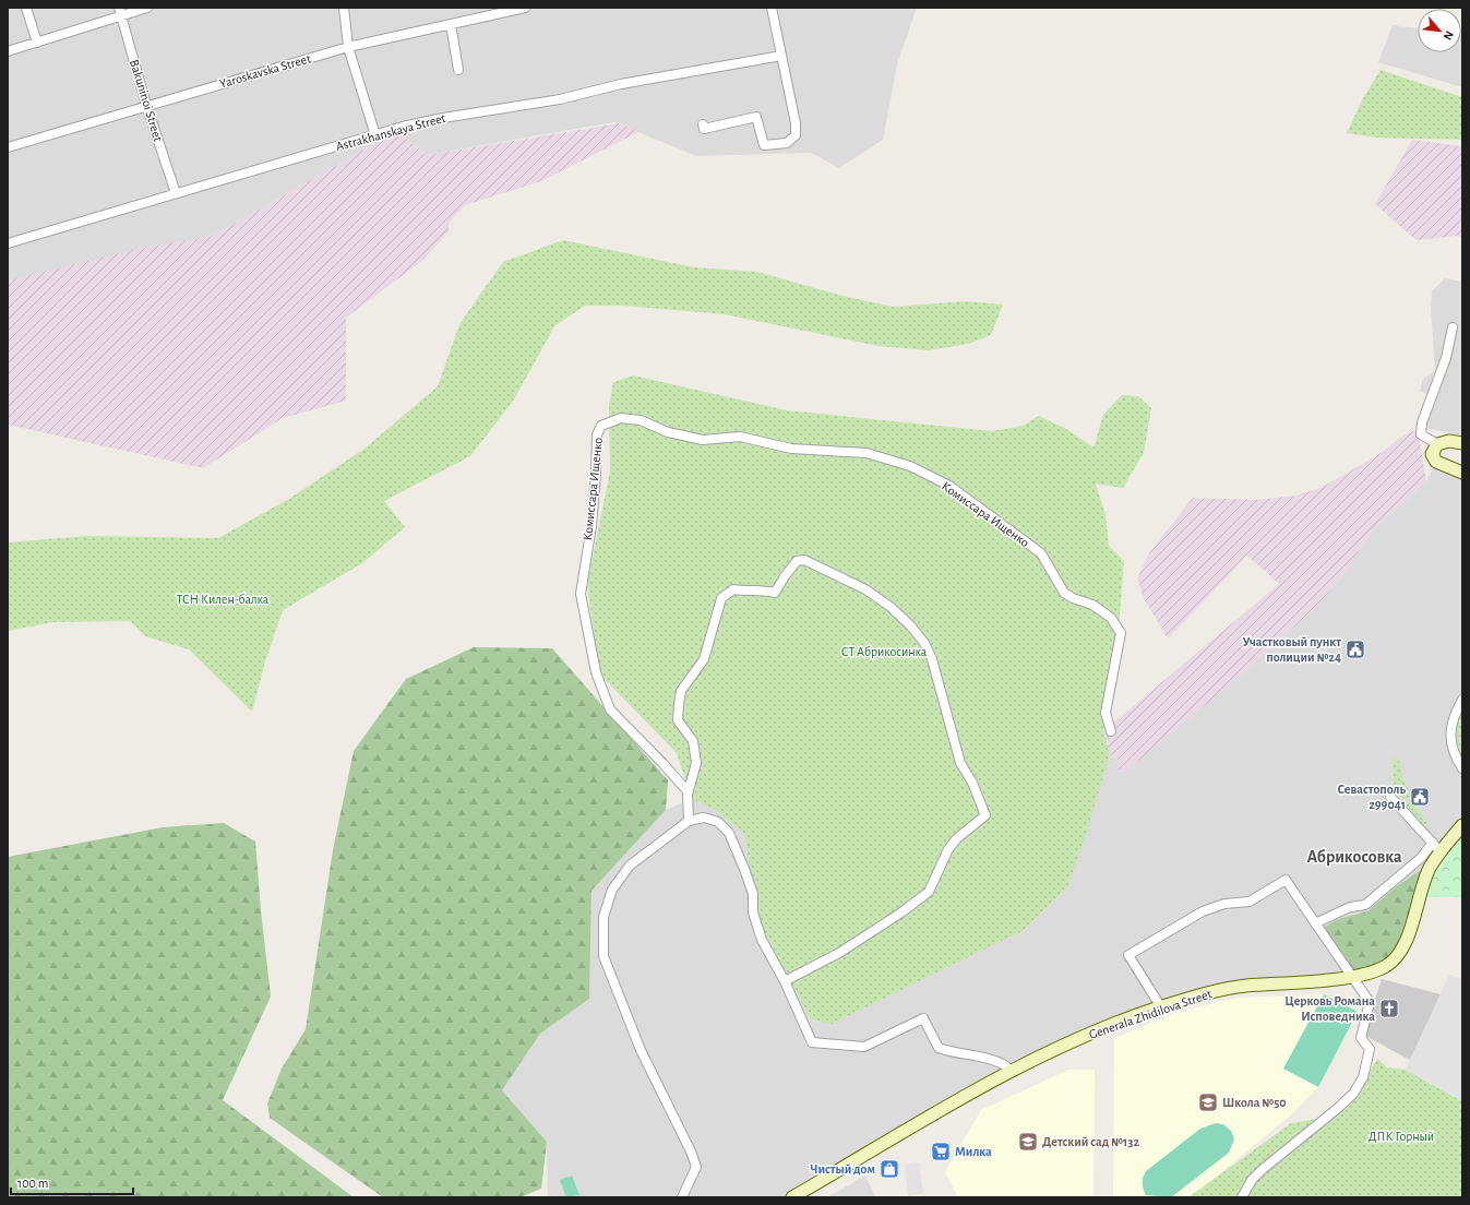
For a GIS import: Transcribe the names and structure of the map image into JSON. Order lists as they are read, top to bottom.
{
  "streets": {
    "main road": ["Generala Zhidilova Street"],
    "street": [
      "Yaroskavska Street",
      "Bakuninoi Street",
      "Astrakhanskaya Street",
      "Комиссара Ищенко"
    ]
  },
  "crossings": [
    ["Yaroskavska Street", "Bakuninoi Street"],
    ["Bakuninoi Street", "Astrakhanskaya Street"]
  ],
  "districts": ["Абрикосовка"],
  "parks": ["ТСН Килен-балка", "СТ Абрикосинка", "ДПК Горный"],
  "places": {
    "public building": ["Участковый пункт полиции №24", "Севастополь 299041"],
    "church": ["Церковь Романа Исповедника"],
    "school or university": ["Школа №50", "Детский сад №132"],
    "supermarket": ["Милка"],
    "shop": ["Чистый дом"]
  },
  "scale_bar": "100 m",
  "north": "bottom right"
}
